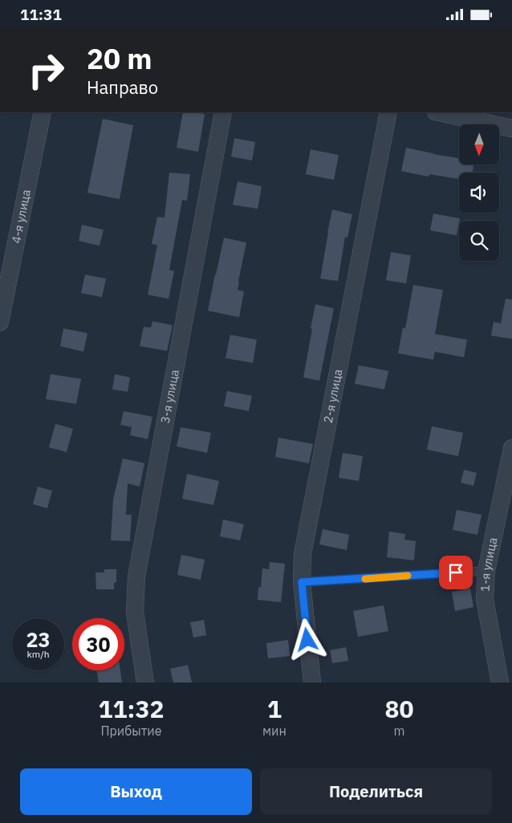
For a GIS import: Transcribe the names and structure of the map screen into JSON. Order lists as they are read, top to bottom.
{
  "streets": {
    "street": [
      "4-я улица",
      "2-я улица",
      "3-я улица",
      "1-я улица"
    ]
  },
  "north": "bottom",
  "page": {
    "status": "11:31",
    "turn": ["20 m", "Направо"],
    "speed": "23 km/h",
    "limit": "30",
    "eta": [
      "11:32",
      "Прибытие",
      "1",
      "мин",
      "80",
      "m"
    ],
    "buttons": ["Выход", "Поделиться"]
  }
}
